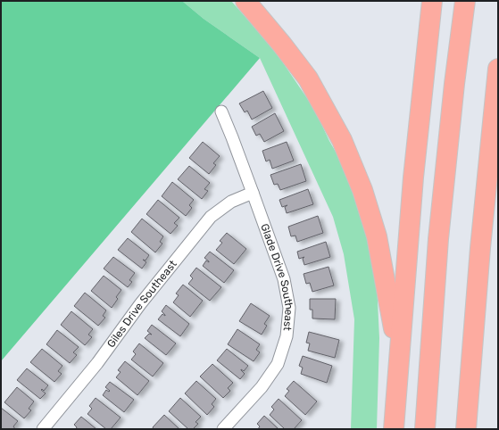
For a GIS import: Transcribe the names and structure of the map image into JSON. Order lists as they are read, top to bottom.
{
  "streets": {
    "street": ["Glade Drive Southeast", "Giles Drive Southeast"]
  },
  "crossings": [
    ["Glade Drive Southeast", "Giles Drive Southeast"]
  ]
}
